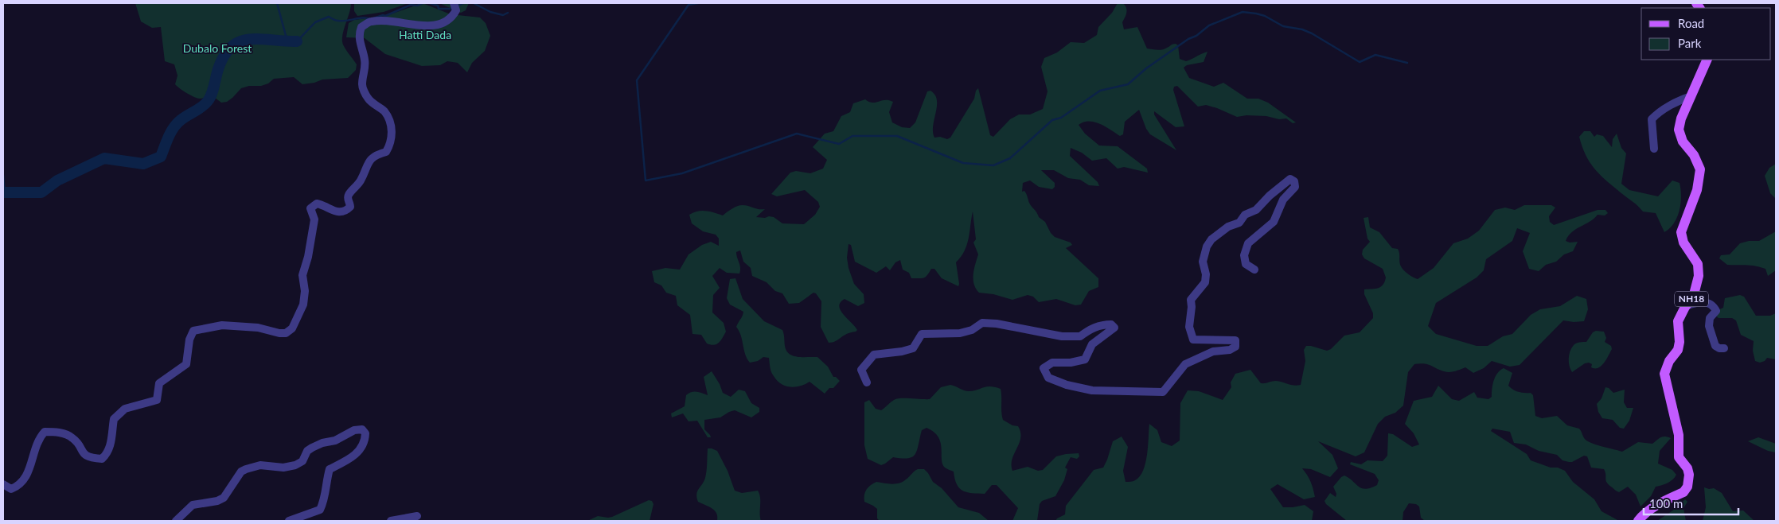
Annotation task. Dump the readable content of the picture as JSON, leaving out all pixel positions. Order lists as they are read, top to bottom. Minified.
{"streets":{"main road":["NH18"]},"parks":["Hatti Dada","Dubalo Forest"],"legend":["Road","Park"],"scale_bar":"100 m"}
